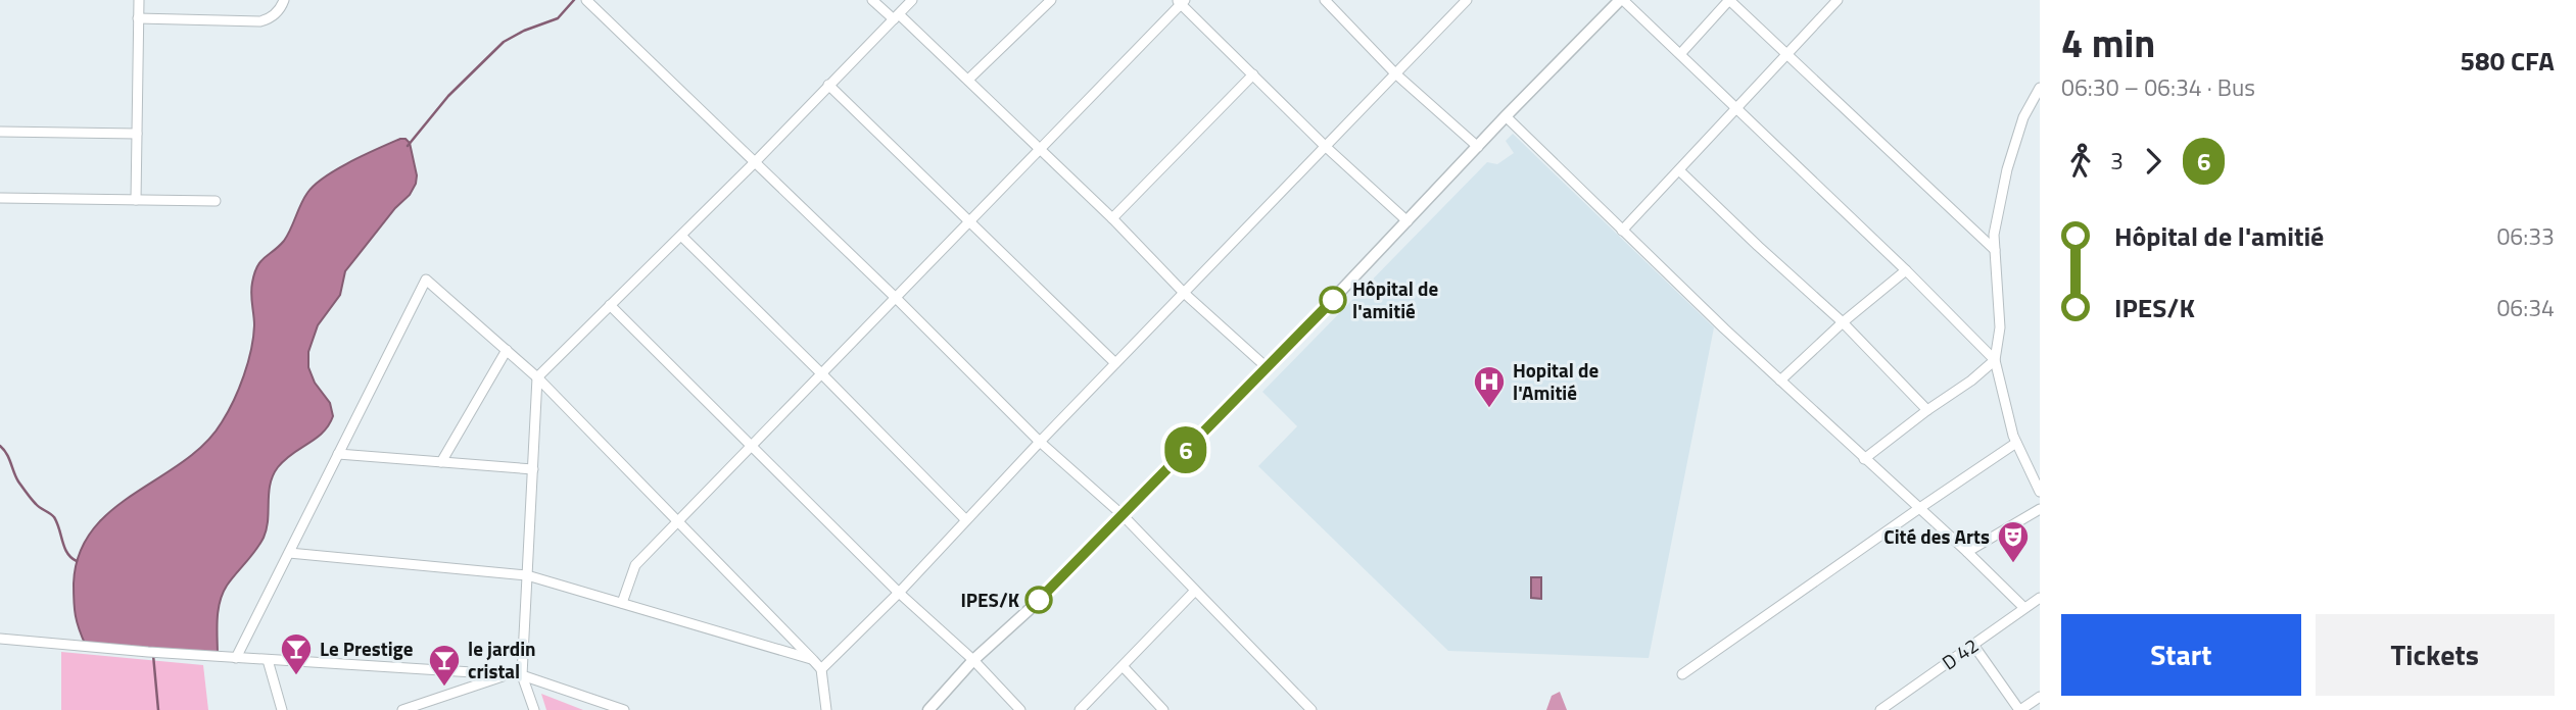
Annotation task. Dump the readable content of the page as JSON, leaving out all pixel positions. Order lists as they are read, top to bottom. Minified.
{"streets":{"street":["D 42"]},"places":{"other":["Hôpital de l'amitié","IPES/K"],"hospital":["Hopital de l'Amitié"],"theatre":["Cité des Arts"],"bar":["Le Prestige","le jardin cristal"]},"lines":["bus line 6"],"page":{"on_map":"6","heading":["4 min","06:30 – 06:34 · Bus","580 CFA"],"legs":["3","6"],"list":[{"name":"Hôpital de l'amitié","value":"06:33"},{"name":"IPES/K","value":"06:34"}],"buttons":["Start","Tickets"]}}
